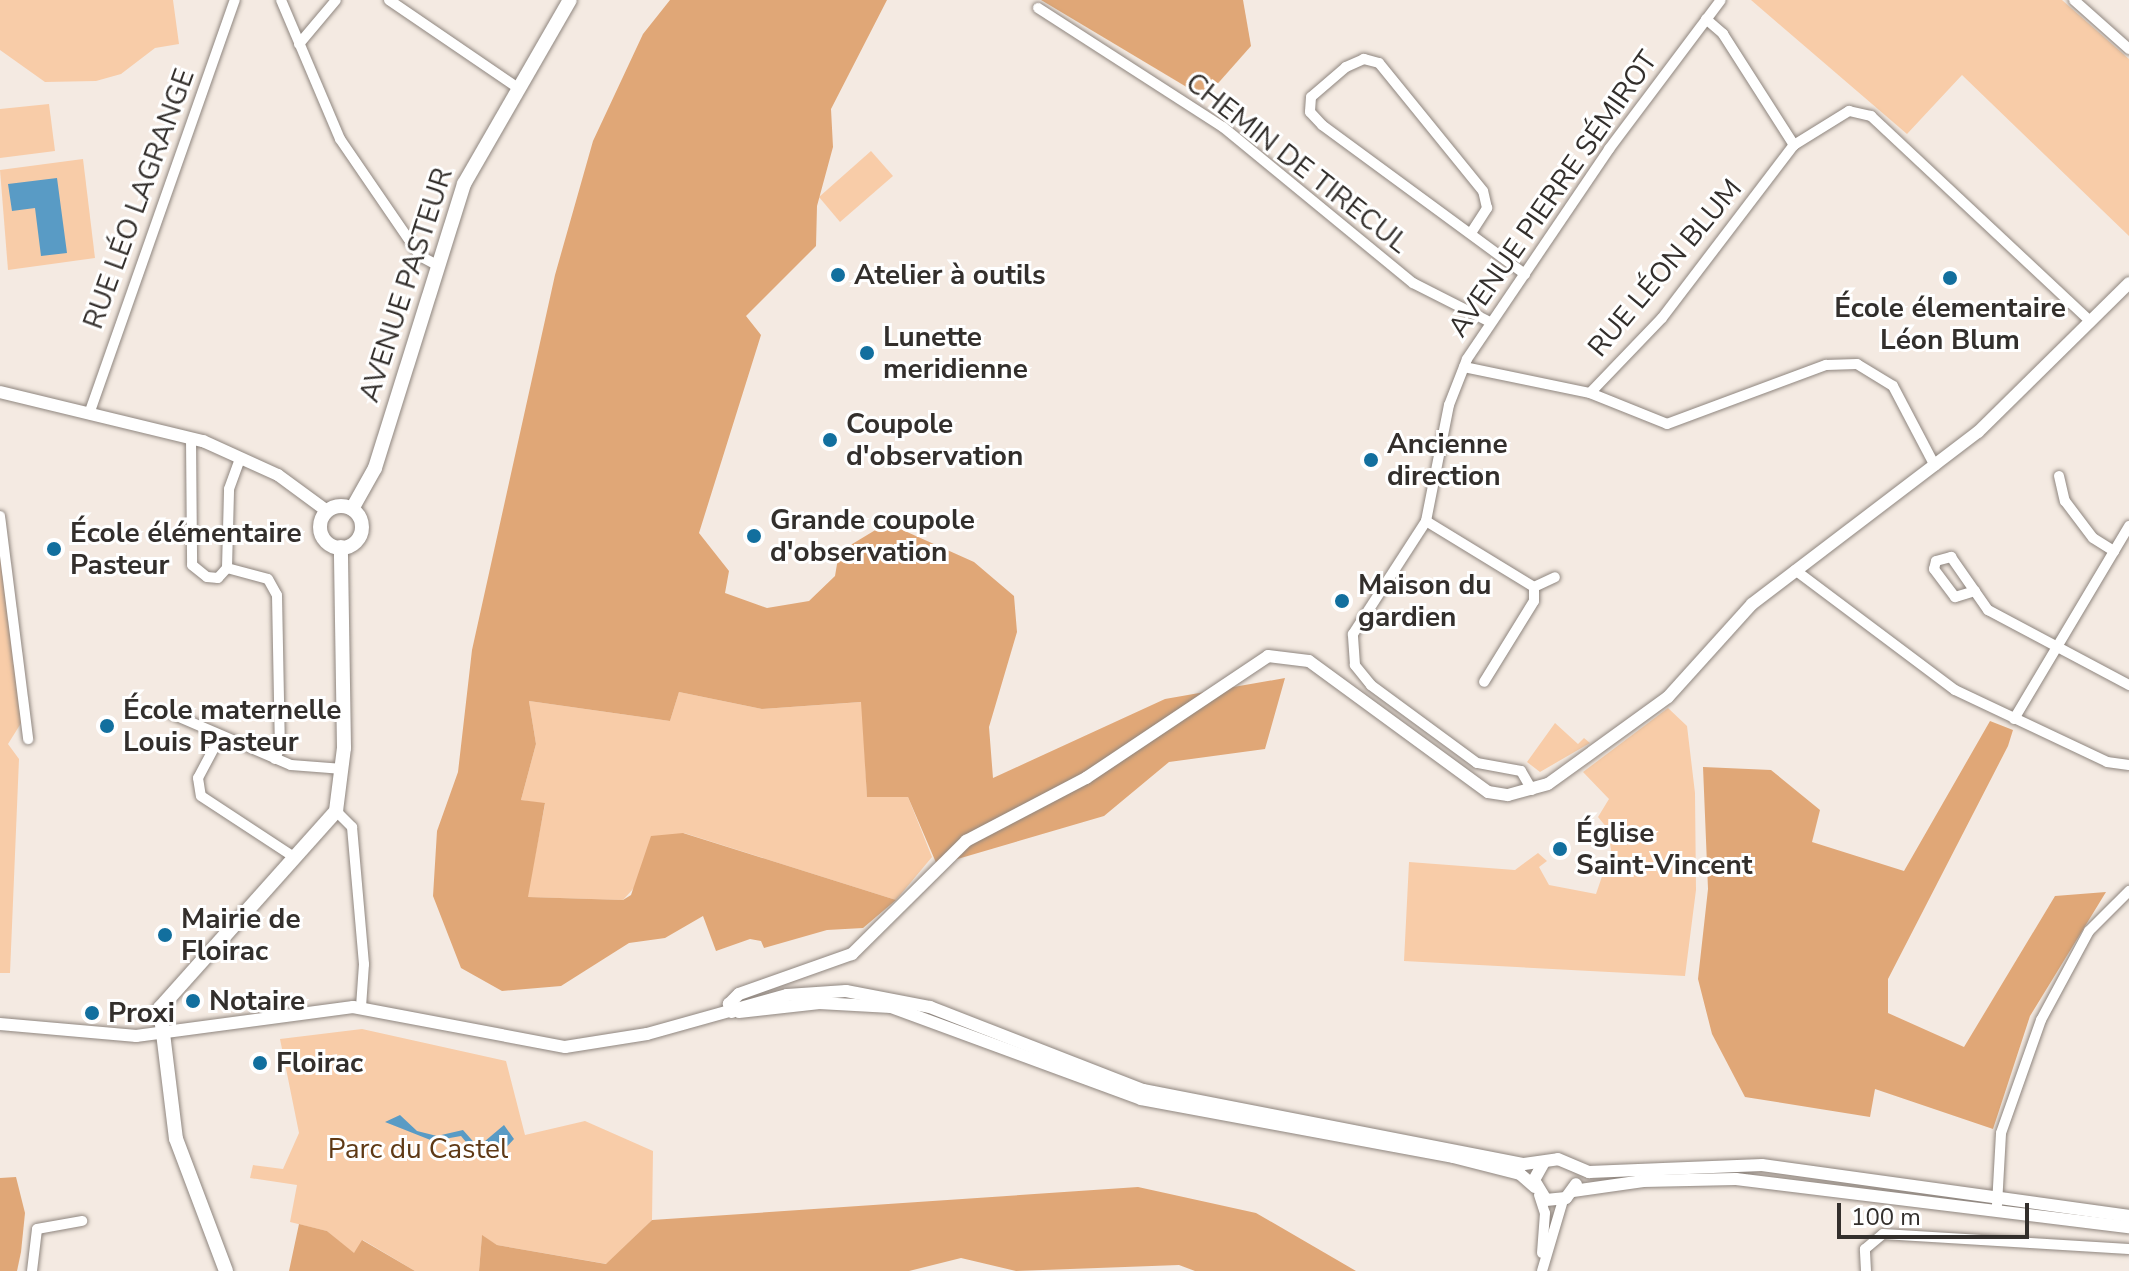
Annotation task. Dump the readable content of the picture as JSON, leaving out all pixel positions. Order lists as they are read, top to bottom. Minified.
{"streets":{"main road":["AVENUE PASTEUR"],"street":["CHEMIN DE TIRECUL","AVENUE PIERRE SÉMIROT","RUE LÉO LAGRANGE","RUE LÉON BLUM"]},"crossings":[["CHEMIN DE TIRECUL","AVENUE PIERRE SÉMIROT"],["AVENUE PIERRE SÉMIROT","RUE LÉON BLUM"]],"parks":["Parc du Castel"],"places":["Atelier à outils","École élementaire Léon Blum","Lunette meridienne","Coupole d'observation","Ancienne direction","Grande coupole d'observation","École élémentaire Pasteur","Maison du gardien","École maternelle Louis Pasteur","Église Saint-Vincent","Mairie de Floirac","Notaire","Proxi","Floirac"],"scale_bar":"100 m"}
